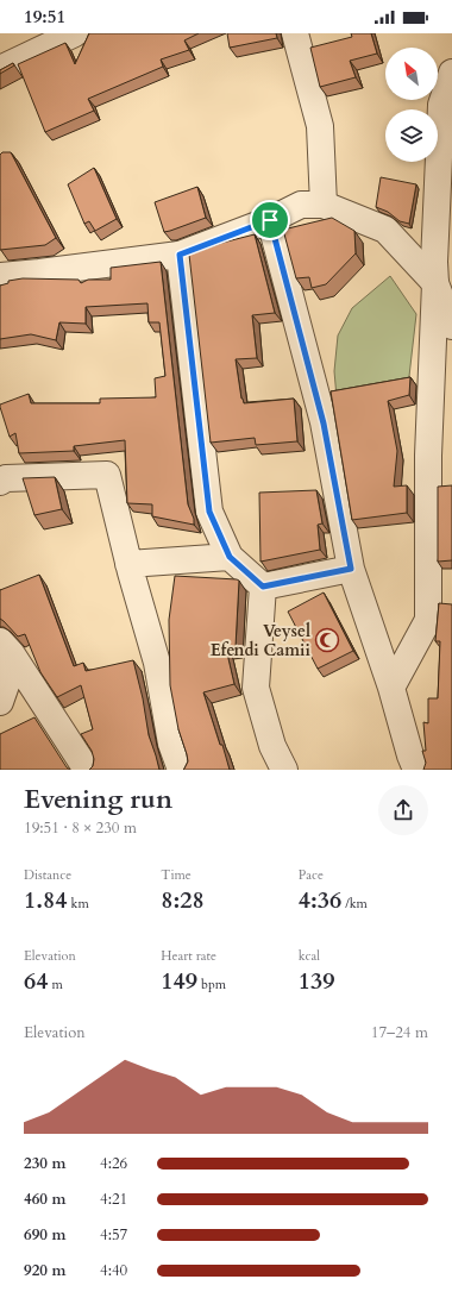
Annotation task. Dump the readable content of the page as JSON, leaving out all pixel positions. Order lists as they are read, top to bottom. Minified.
{"places":{"mosque":["Veysel Efendi Camii"]},"north":"top left","page":{"status":"19:51","heading":["Evening run","19:51 · 8 × 230 m"],"stats":[["Distance","1.84 km"],["Time","8:28"],["Pace","4:36 /km"],["Elevation","64 m"],["Heart rate","149 bpm"],["kcal","139"]],"chart":["Elevation","17–24 m"],"list":[{"name":"230 m","note":"4:26"},{"name":"460 m","note":"4:21"},{"name":"690 m","note":"4:57"},{"name":"920 m","note":"4:40"}]}}
